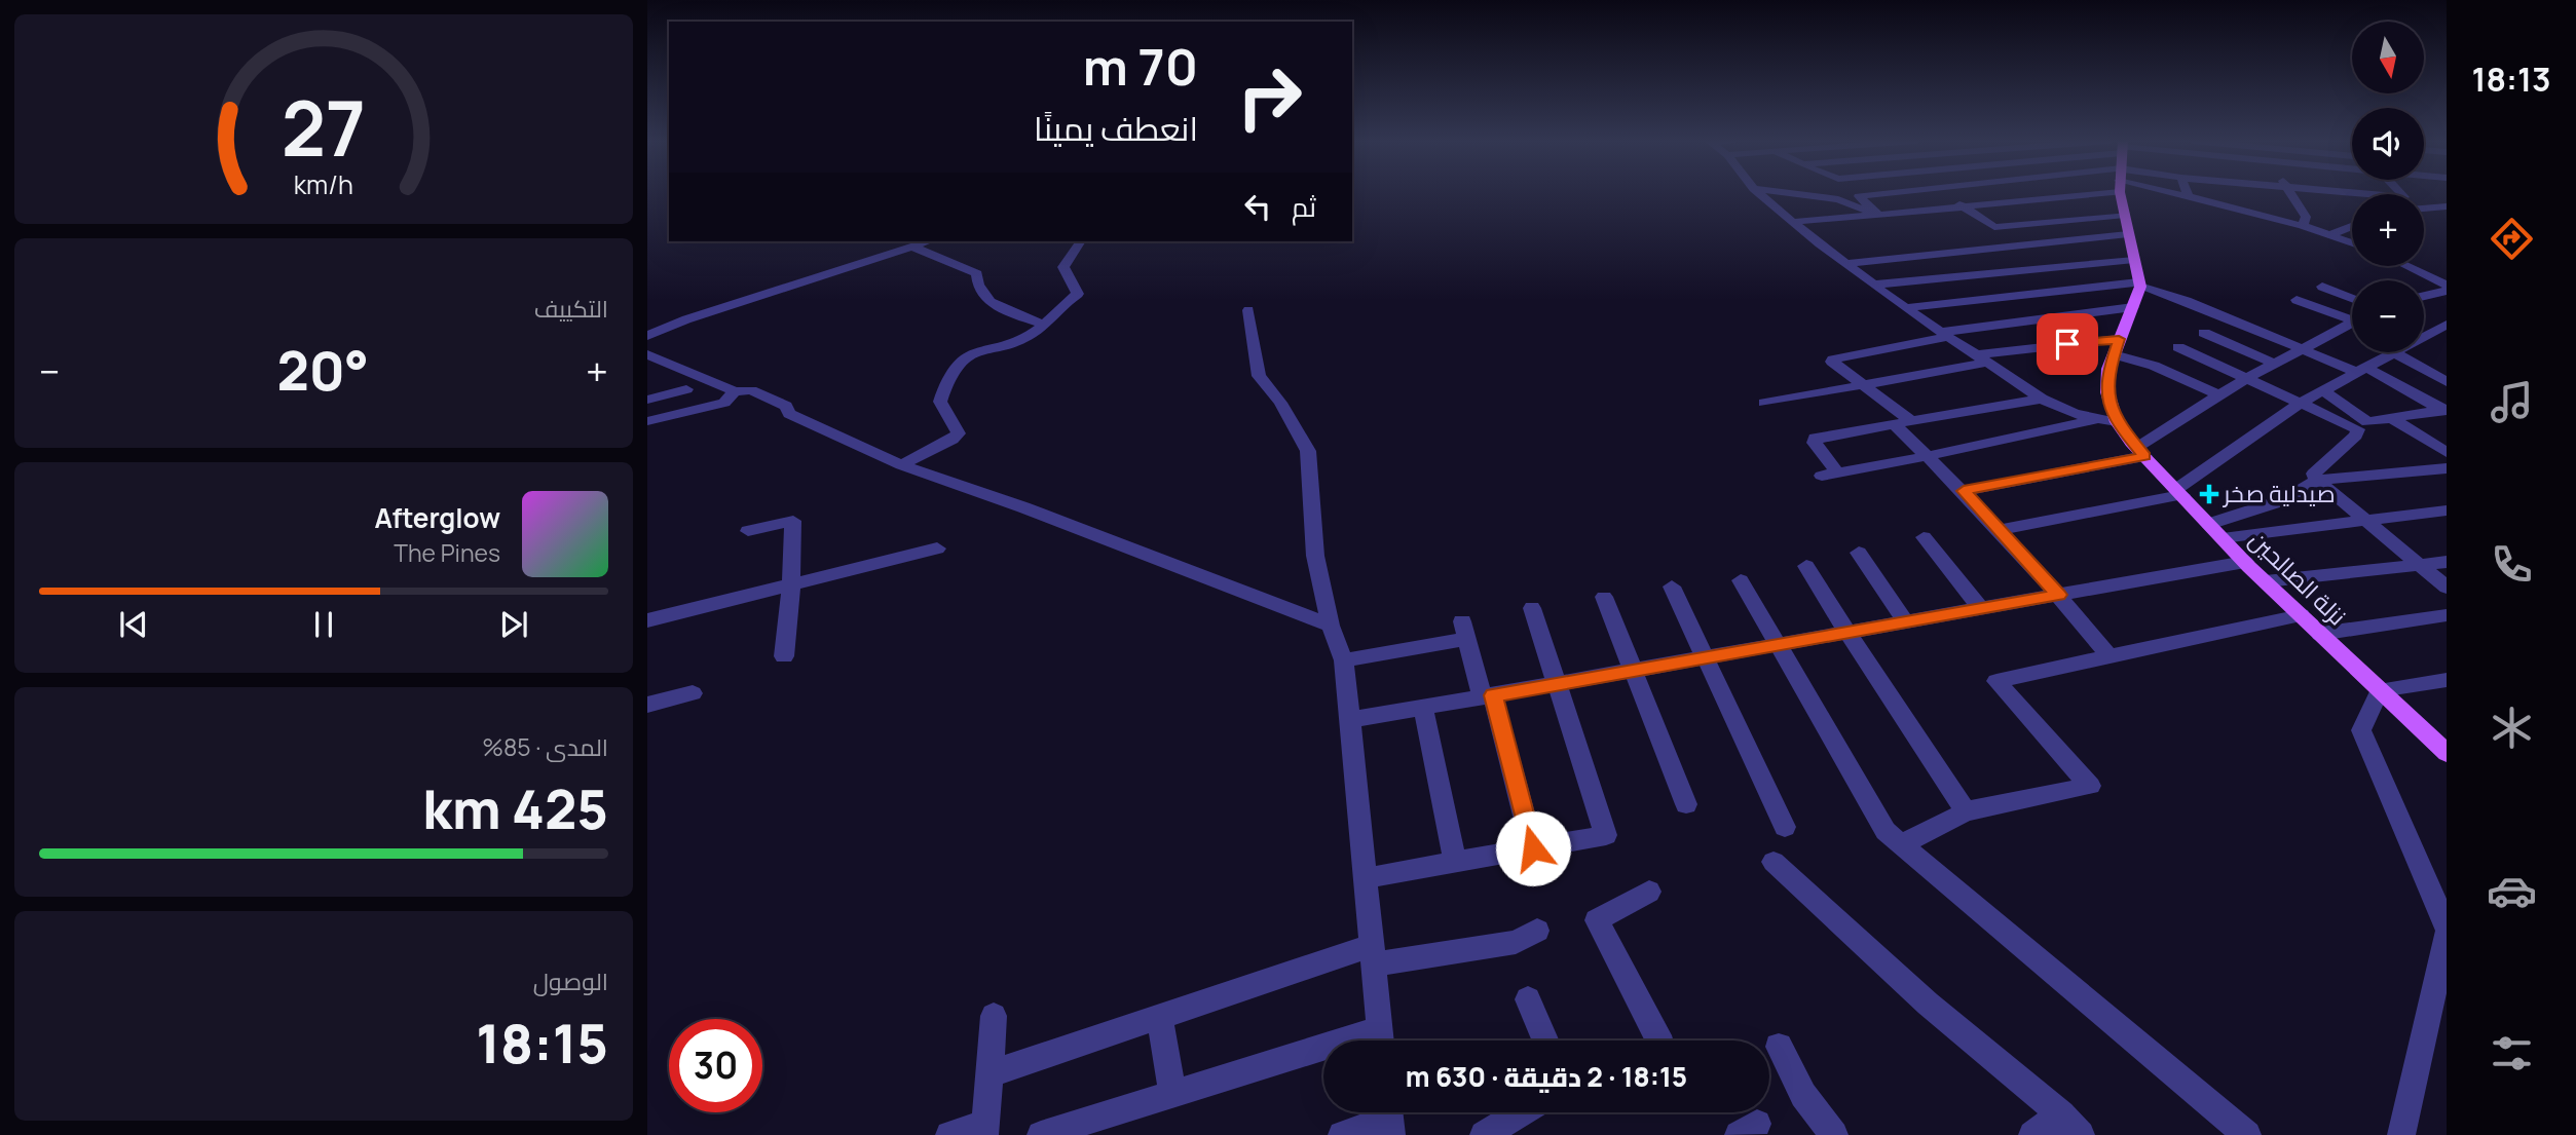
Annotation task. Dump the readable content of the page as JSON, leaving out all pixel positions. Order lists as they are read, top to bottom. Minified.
{"streets":{"main road":["نزلة الصالحين"]},"places":{"health":["صيدلية صخر"]},"north":"bottom","page":{"tabs":"18:13","map_buttons":["+","−"],"turn":["70 m","انعطف يمينًا"],"then":"ثم","tile":["التكييف",["المدى · 85%","425 km"],["الوصول","18:15"]],"heat":["−","20°","+"],"song":["Afterglow","The Pines"],"limit":"30","trip":"18:15 · 2 دقيقة · 630 m","gauge":["27","km/h"]}}
